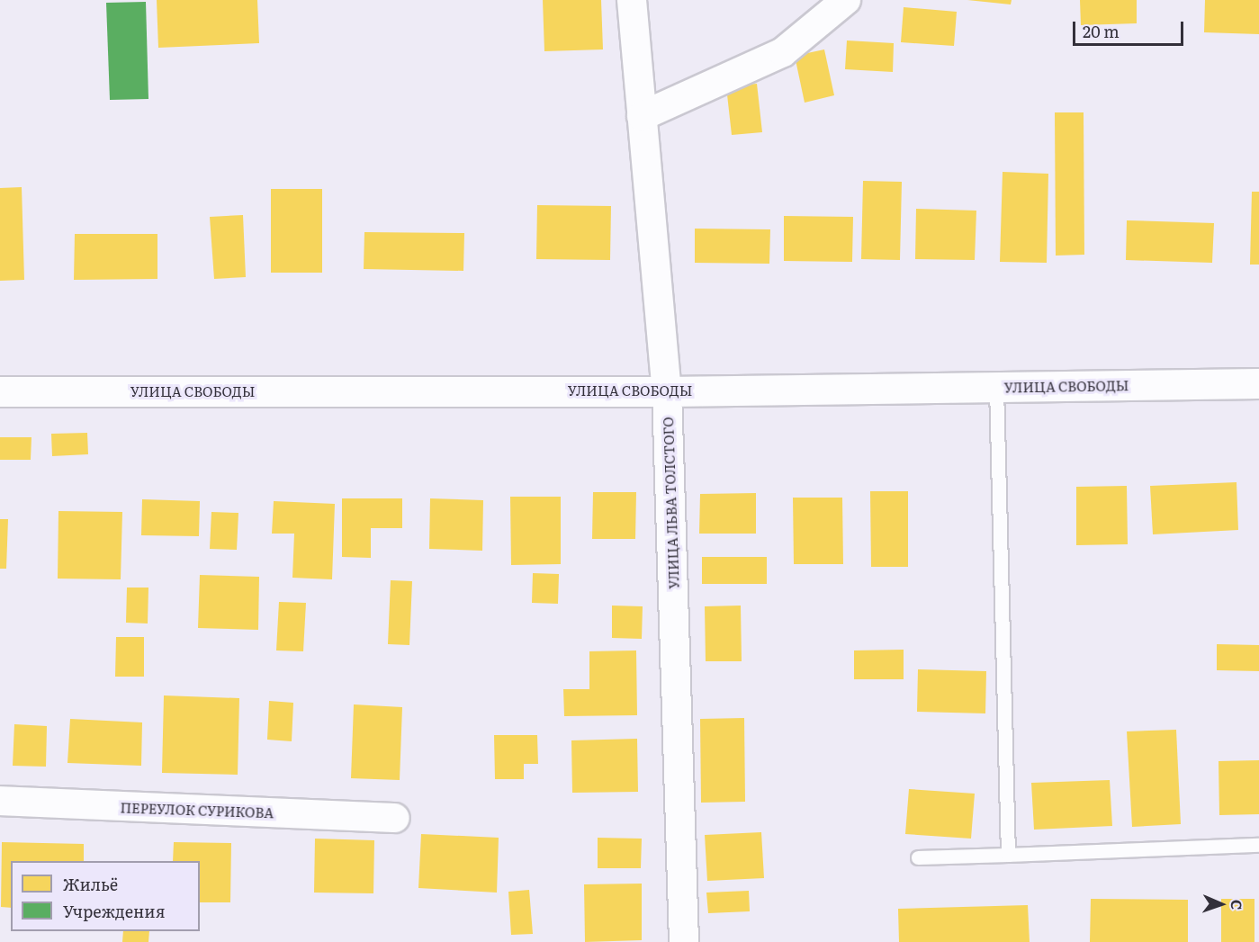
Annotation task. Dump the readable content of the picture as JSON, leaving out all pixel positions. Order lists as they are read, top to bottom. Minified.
{"streets":{"street":["УЛИЦА СВОБОДЫ","УЛИЦА ЛЬВА ТОЛСТОГО","ПЕРЕУЛОК СУРИКОВА"]},"crossings":[["УЛИЦА СВОБОДЫ","УЛИЦА ЛЬВА ТОЛСТОГО"]],"legend":["Жильё","Учреждения"],"scale_bar":"20 m","north":"right"}
